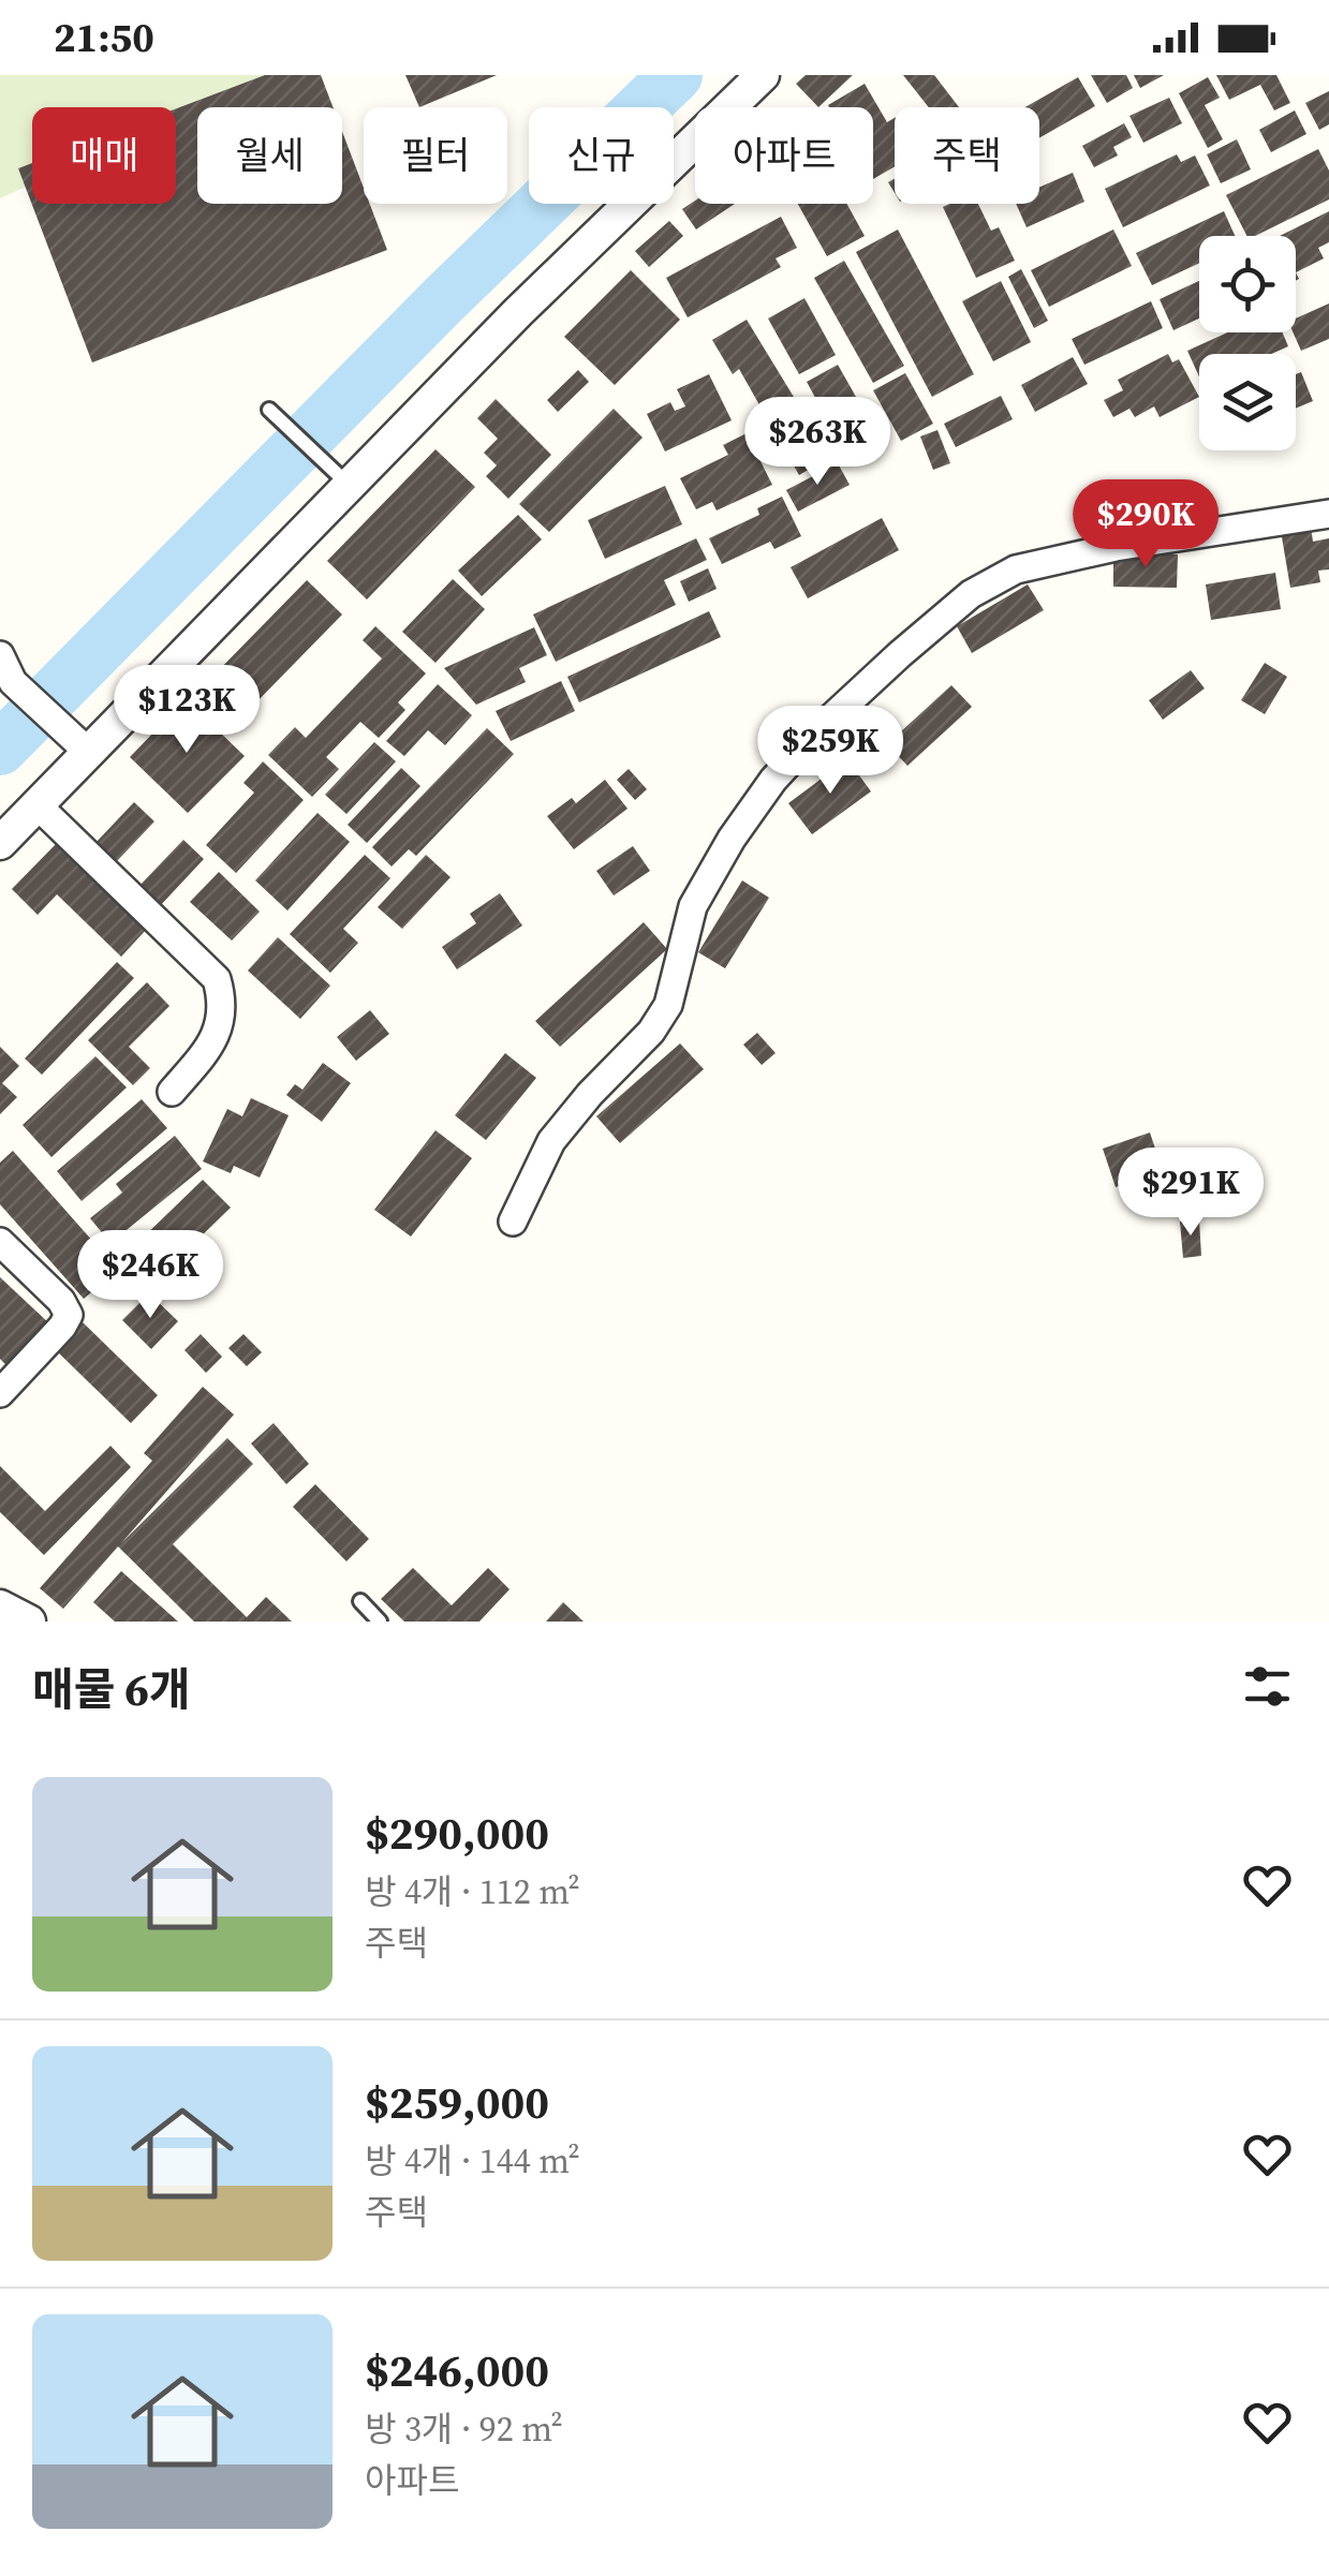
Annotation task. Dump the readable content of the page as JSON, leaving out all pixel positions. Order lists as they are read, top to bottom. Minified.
{"page":{"status":"21:50","chip":["매매","월세","필터","신규","아파트","주택"],"price":["$263K","$290K","$123K","$259K","$291K","$246K"],"heading":"매물 6개","list":[{"name":"$290,000","note":"방 4개 · 112 m² · 주택"},{"name":"$259,000","note":"방 4개 · 144 m² · 주택"},{"name":"$246,000","note":"방 3개 · 92 m² · 아파트"}]}}
